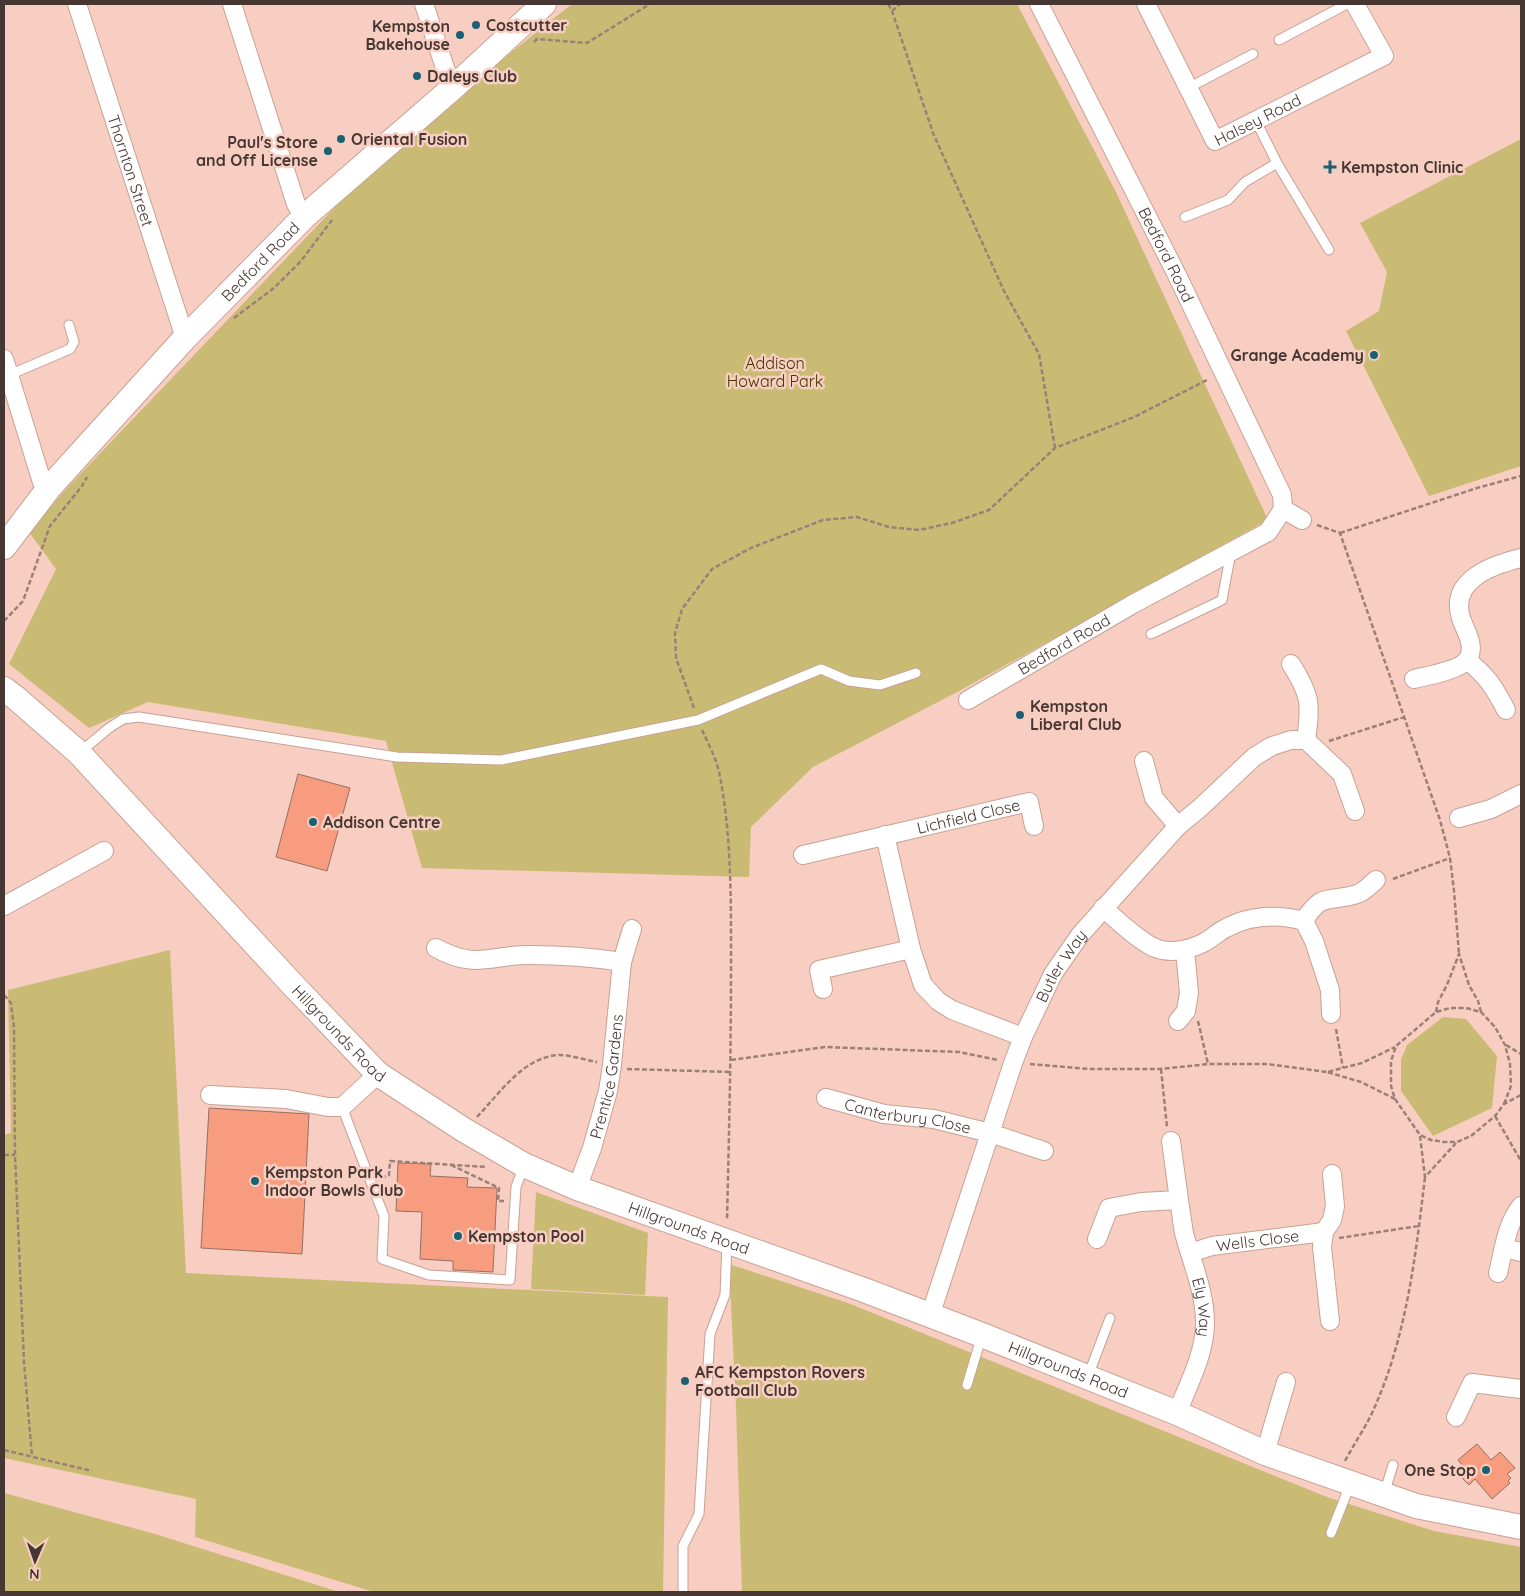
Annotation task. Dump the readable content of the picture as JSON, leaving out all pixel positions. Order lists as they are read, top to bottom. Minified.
{"streets":{"street":["Halsey Road","Thornton Street","Bedford Road","Lichfield Close","Butler Way","Hillgrounds Road","Prentice Gardens","Canterbury Close","Wells Close","Ely Way"]},"crossings":[["Thornton Street","Bedford Road"],["Butler Way","Hillgrounds Road"],["Butler Way","Canterbury Close"],["Hillgrounds Road","Prentice Gardens"],["Hillgrounds Road","Ely Way"],["Wells Close","Ely Way"]],"parks":["Addison Howard Park"],"places":{"other":["Costcutter","Kempston Bakehouse","Daleys Club","Oriental Fusion","Paul's Store and Off License","Grange Academy","Kempston Liberal Club","Addison Centre","Kempston Park Indoor Bowls Club","Kempston Pool","AFC Kempston Rovers Football Club","One Stop"],"health":["Kempston Clinic"]},"north":"bottom"}
